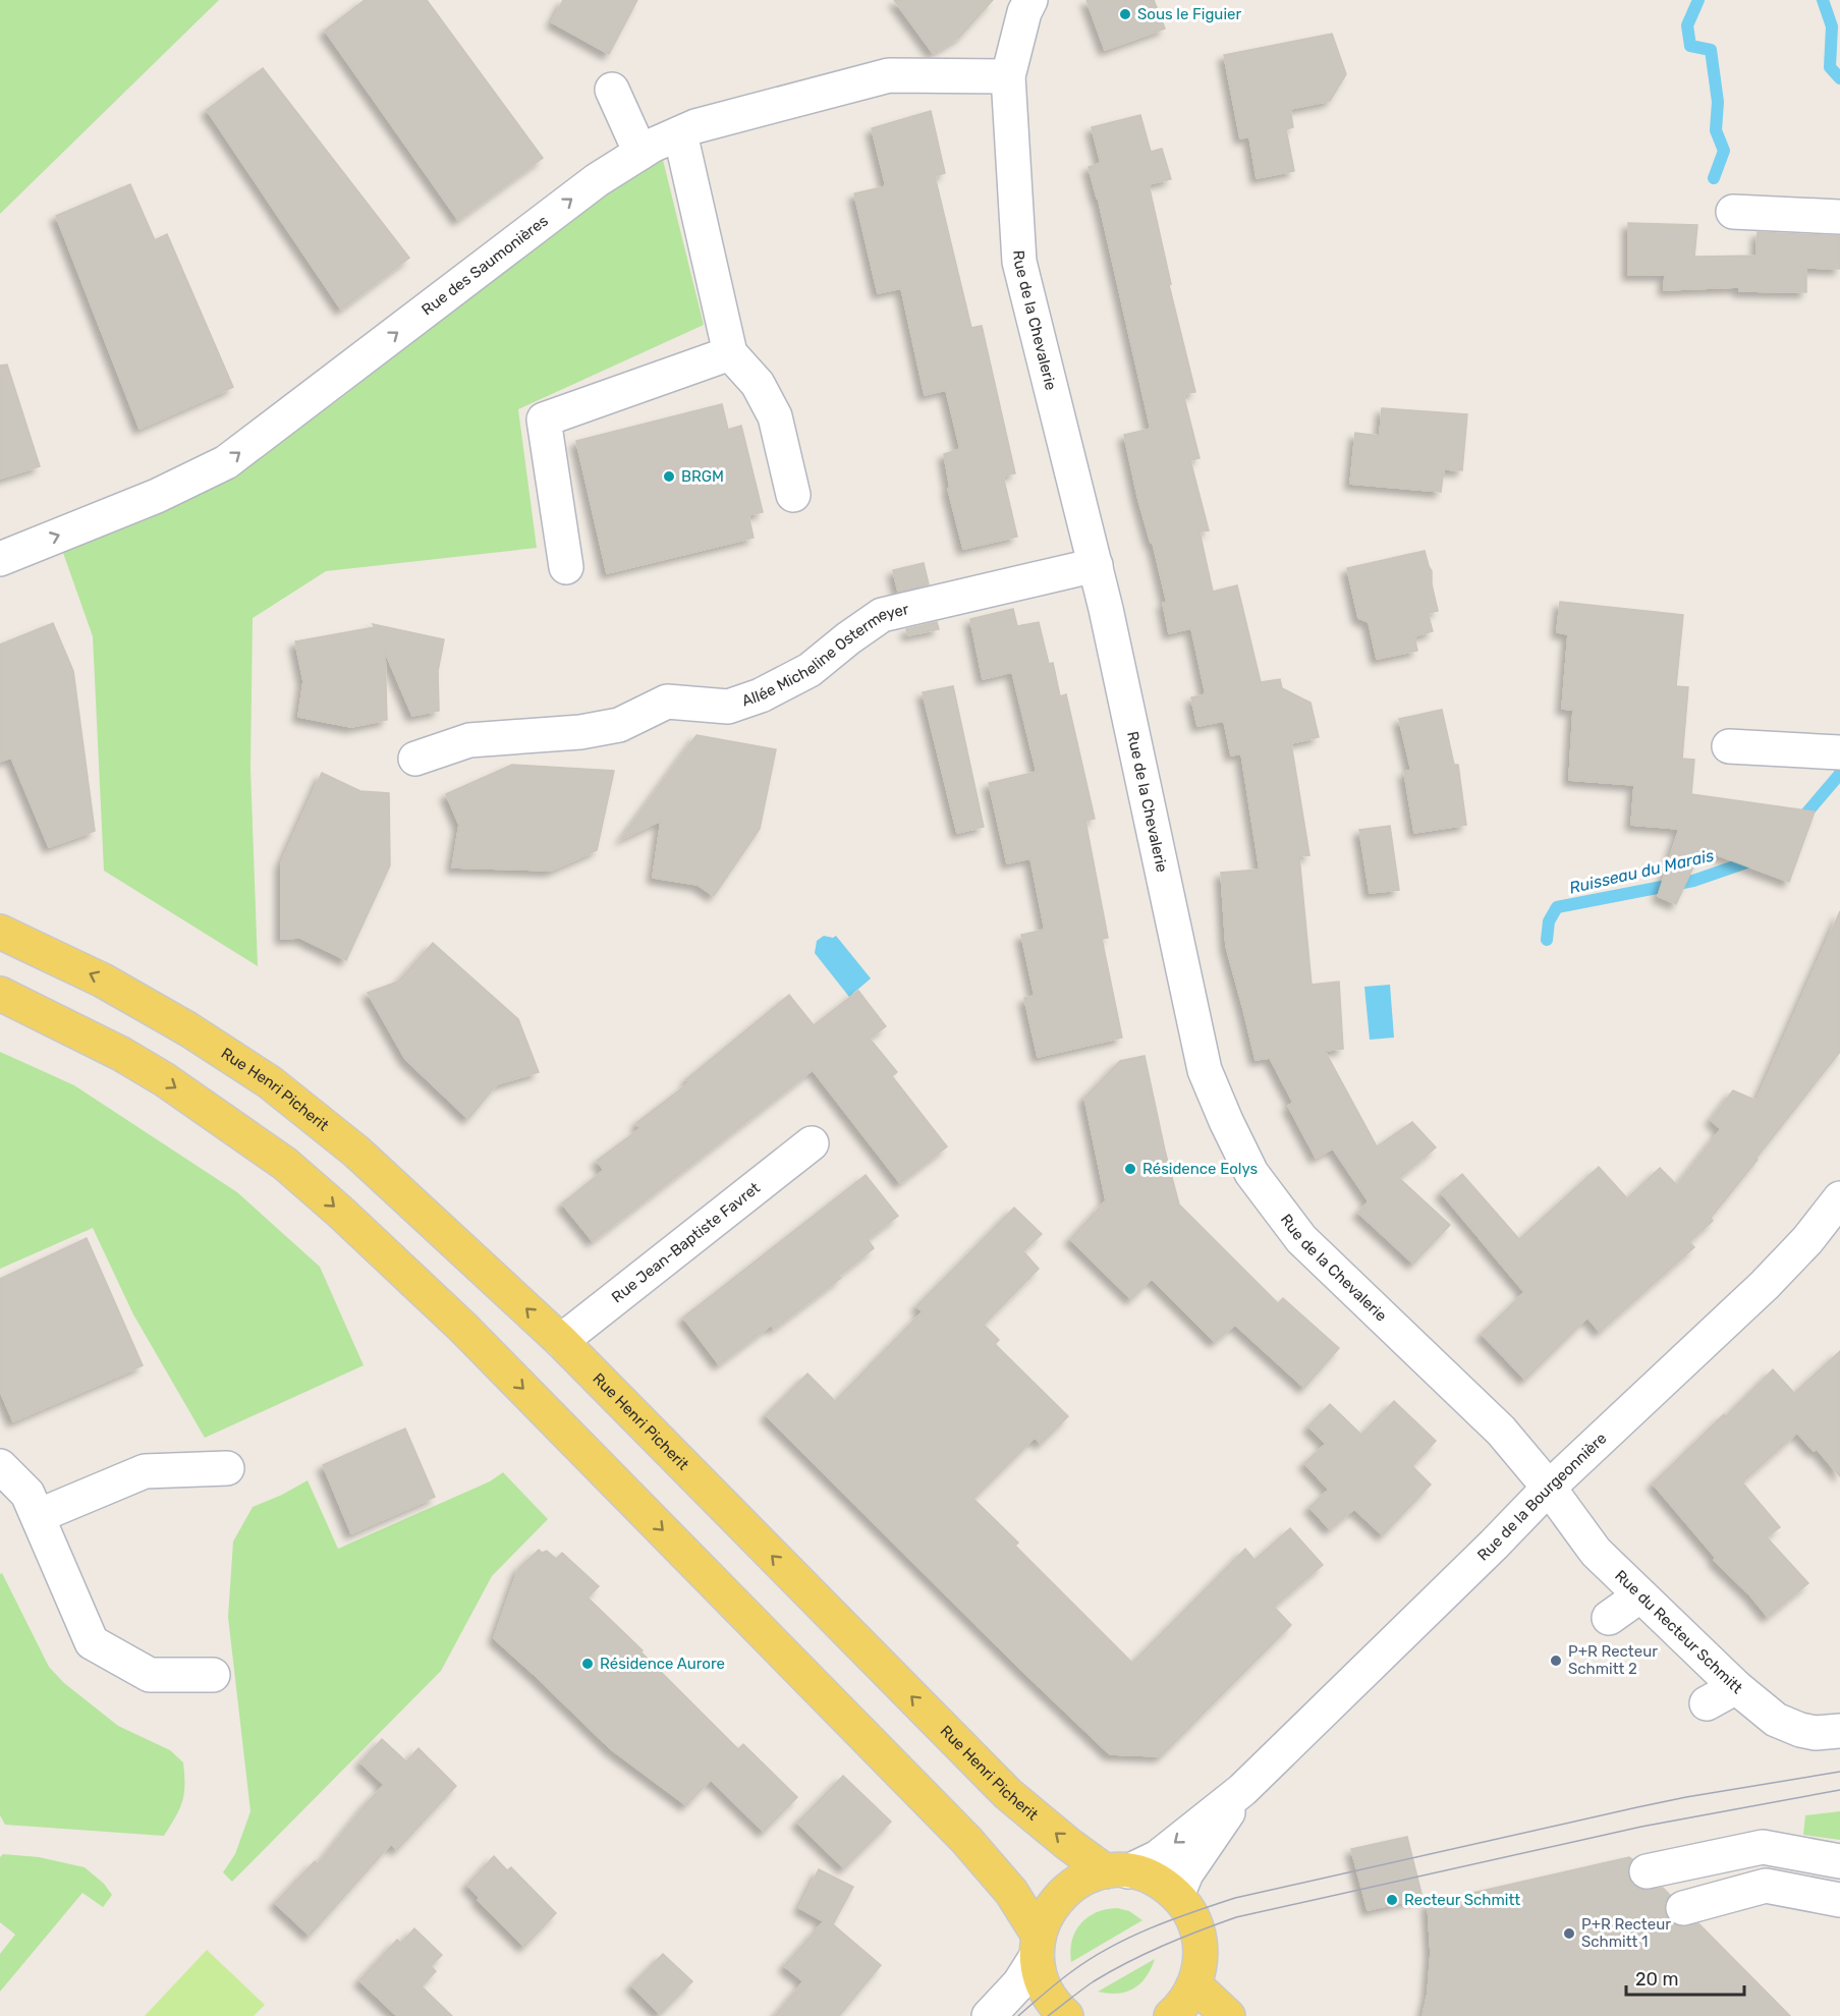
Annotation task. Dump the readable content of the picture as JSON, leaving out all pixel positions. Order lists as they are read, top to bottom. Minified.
{"streets":{"main road":["Rue Henri Picherit"],"street":["Rue des Saumonières","Rue de la Chevalerie","Allée Micheline Ostermeyer","Rue Jean-Baptiste Favret","Rue de la Bourgeonnière","Rue du Recteur Schmitt"]},"crossings":[["Rue des Saumonières","Rue de la Chevalerie"],["Rue de la Chevalerie","Allée Micheline Ostermeyer"],["Rue de la Chevalerie","Rue de la Bourgeonnière"],["Rue de la Chevalerie","Rue du Recteur Schmitt"],["Rue Henri Picherit","Rue Jean-Baptiste Favret"],["Rue Henri Picherit","Rue de la Bourgeonnière"],["Rue de la Bourgeonnière","Rue du Recteur Schmitt"]],"one_way":["Rue des Saumonières"],"water":["Ruisseau du Marais"],"places":["Sous le Figuier","BRGM","Résidence Eolys","P+R Recteur Schmitt 2","Résidence Aurore","Recteur Schmitt","P+R Recteur Schmitt 1"],"scale_bar":"20 m"}
